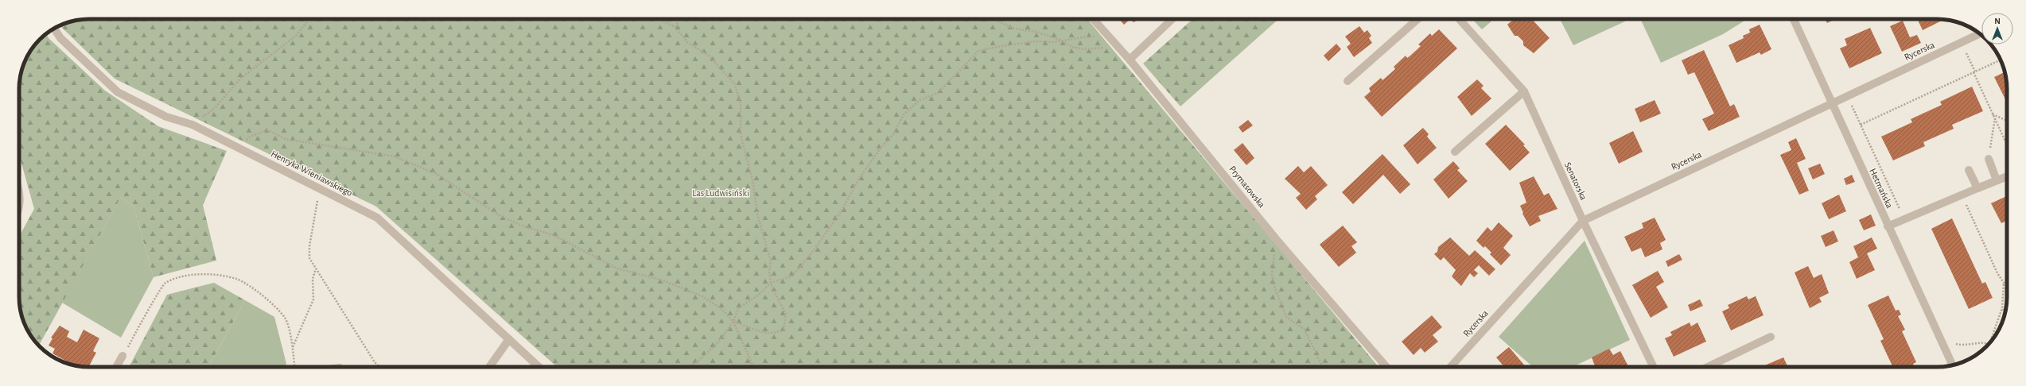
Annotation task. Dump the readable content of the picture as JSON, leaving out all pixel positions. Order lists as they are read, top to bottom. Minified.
{"streets":{"street":["Rycerska","Henryka Wieniawskiego","Senatorska","Prymasowska","Hetmańska"]},"crossings":[["Rycerska","Senatorska"],["Rycerska","Hetmańska"]],"parks":["Las Ludwisiński"],"north":"top"}
